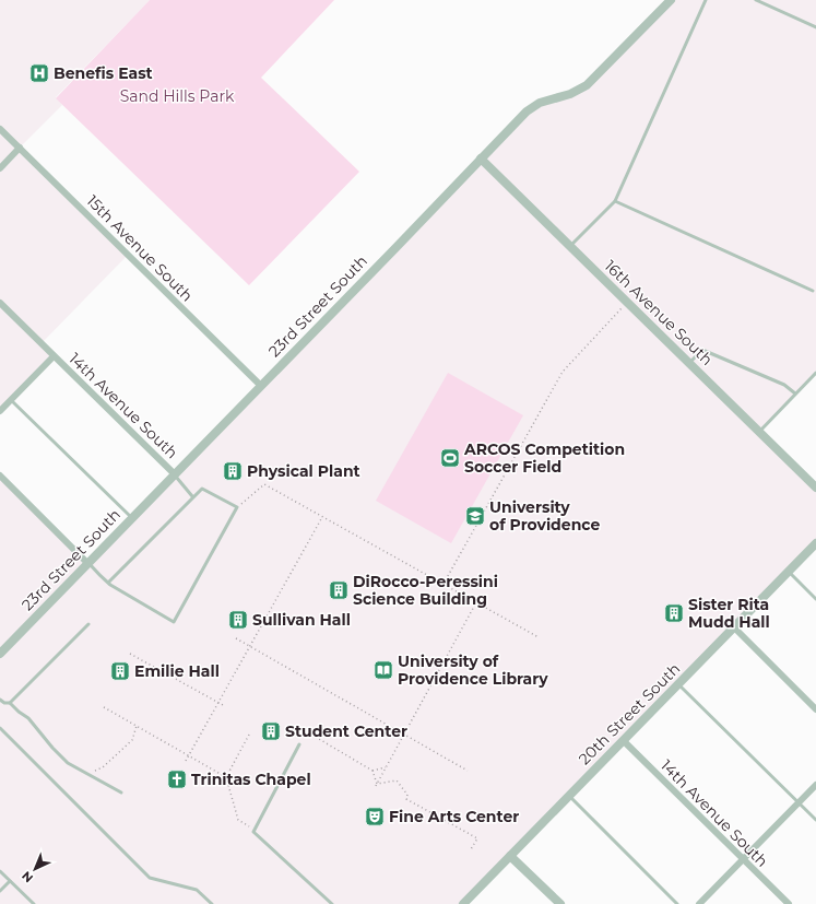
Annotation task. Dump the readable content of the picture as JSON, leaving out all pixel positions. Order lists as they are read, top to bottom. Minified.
{"streets":{"street":["15th Avenue South","23rd Street South","16th Avenue South","14th Avenue South","20th Street South"]},"crossings":[["15th Avenue South","23rd Street South"],["23rd Street South","16th Avenue South"],["23rd Street South","14th Avenue South"],["14th Avenue South","20th Street South"]],"parks":["Sand Hills Park"],"places":{"hospital":["Benefis East"],"sports":["ARCOS Competition Soccer Field"],"building":["Physical Plant","DiRocco-Peressini Science Building","Sister Rita Mudd Hall","Sullivan Hall","Emilie Hall","Student Center"],"school or university":["University of Providence"],"library":["University of Providence Library"],"church":["Trinitas Chapel"],"theatre":["Fine Arts Center"]},"north":"bottom left"}
